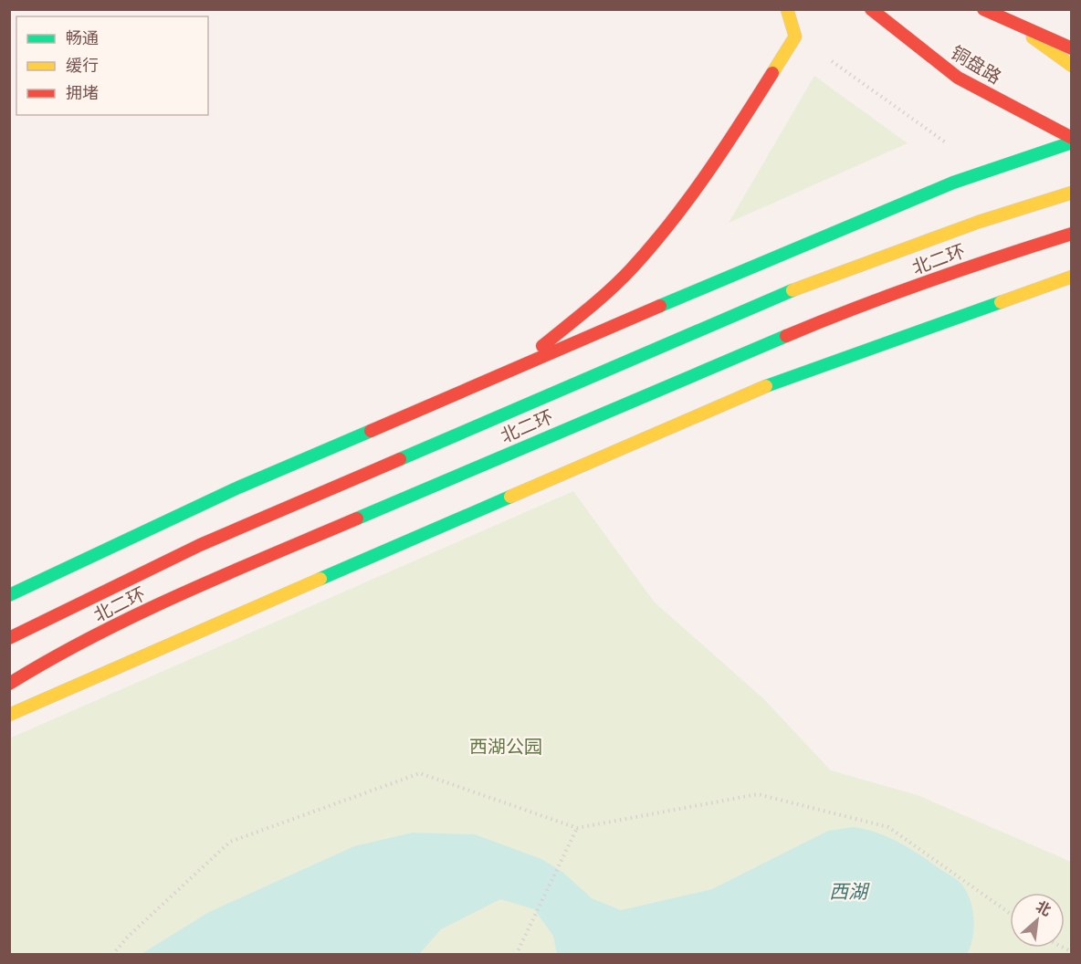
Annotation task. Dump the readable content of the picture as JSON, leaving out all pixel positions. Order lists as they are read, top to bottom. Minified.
{"streets":{"main road":["铜盘路","北二环"]},"water":["西湖"],"parks":["西湖公园"],"legend":["畅通","缓行","拥堵"],"north":"top right"}
